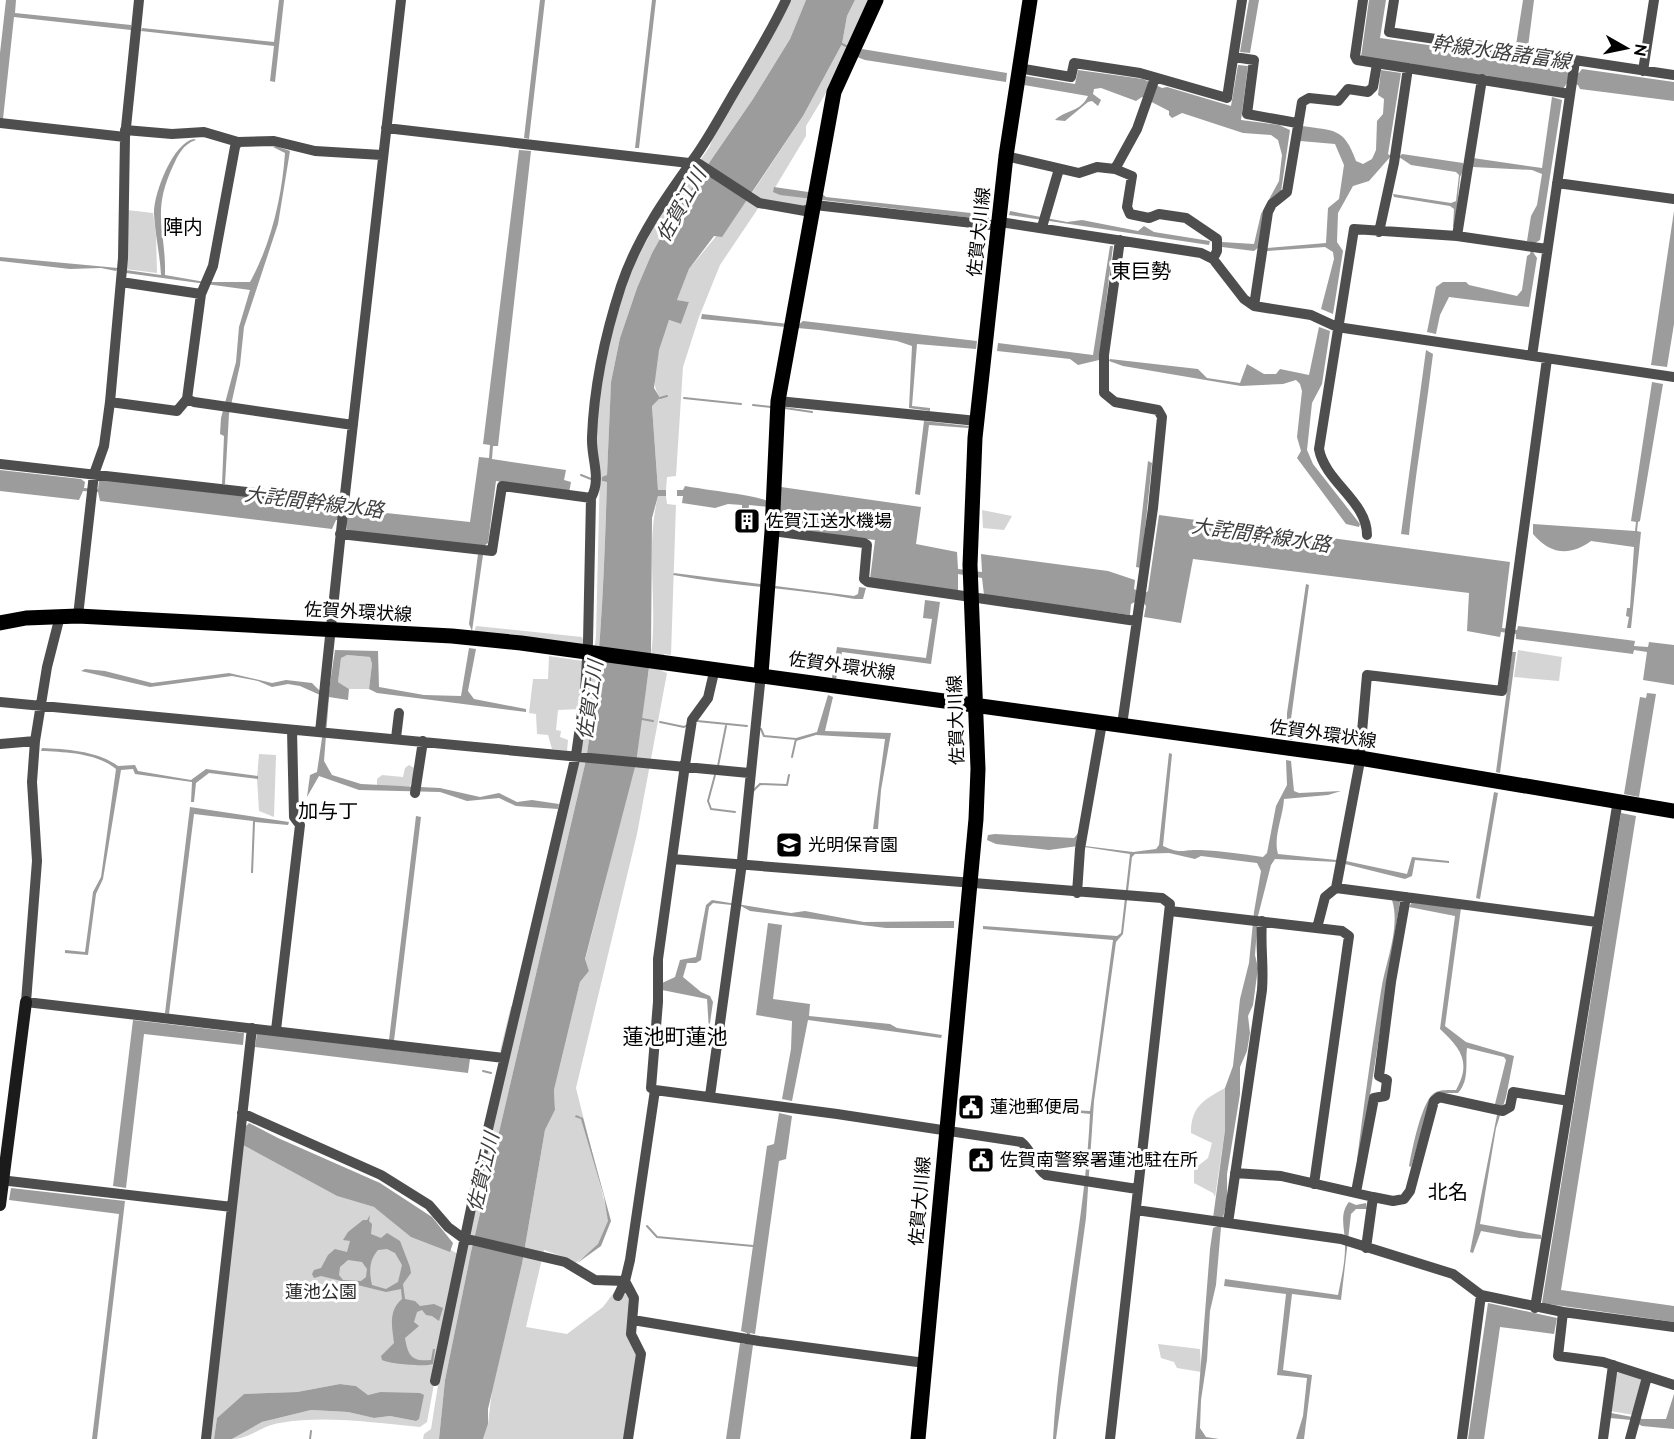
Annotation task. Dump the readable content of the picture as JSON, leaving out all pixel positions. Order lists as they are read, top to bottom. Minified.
{"streets":{"main road":["佐賀大川線","佐賀外環状線"]},"crossings":[["佐賀大川線","佐賀外環状線"]],"districts":["陣内","東巨勢","加与丁","蓮池町蓮池","北名"],"water":["幹線水路諸富線","佐賀江川","大詫間幹線水路"],"parks":["蓮池公園"],"places":{"building":["佐賀江送水機場"],"school or university":["光明保育園"],"public building":["蓮池郵便局","佐賀南警察署蓮池駐在所"]},"north":"right"}
